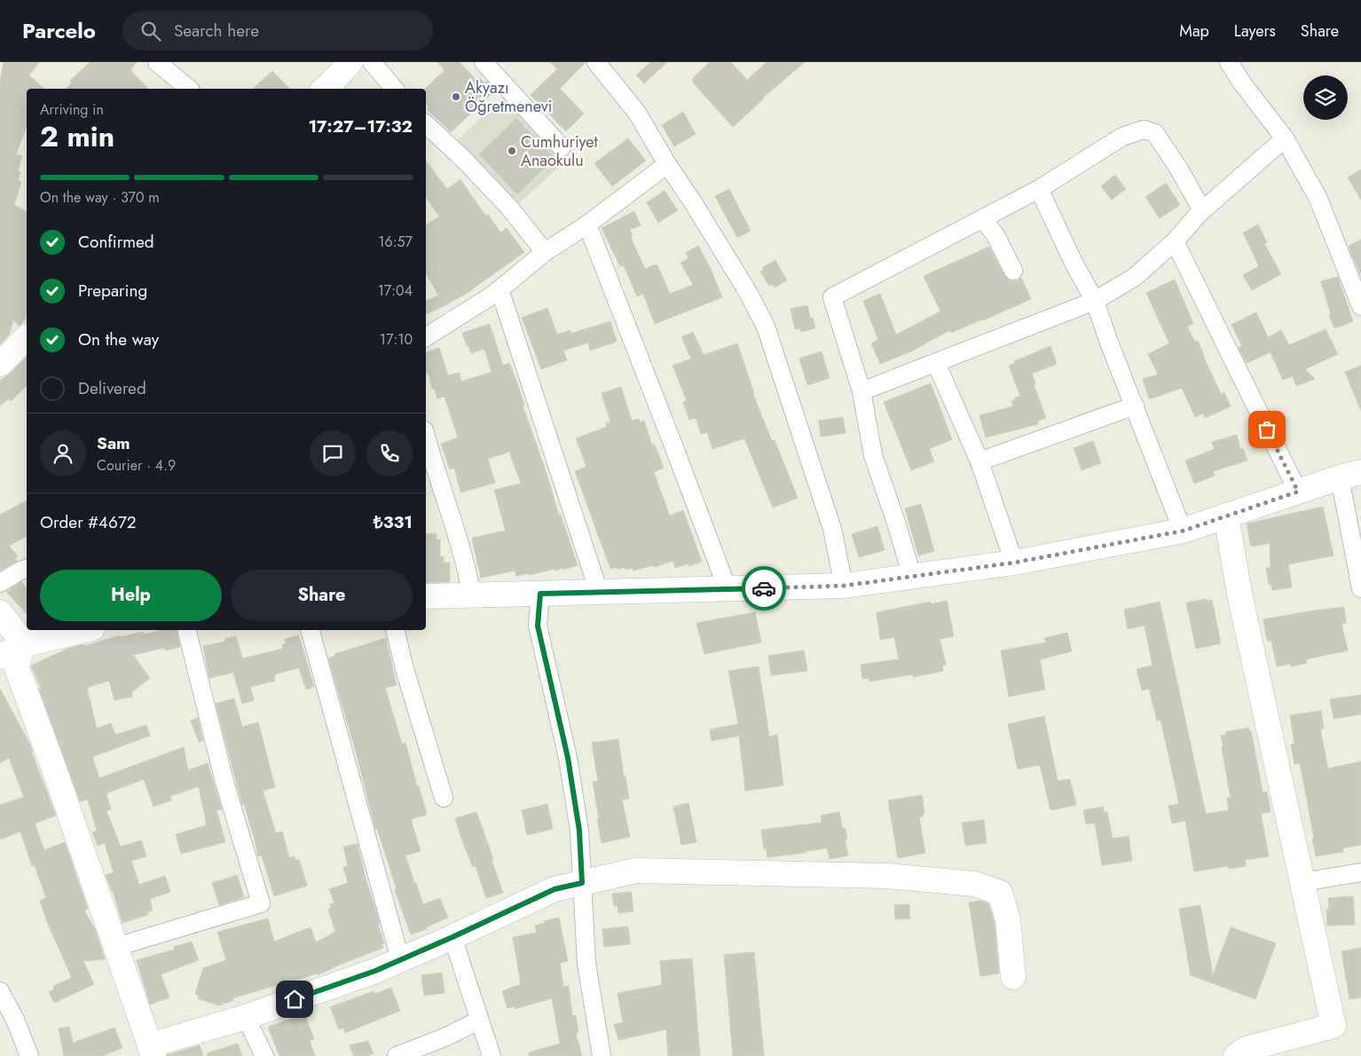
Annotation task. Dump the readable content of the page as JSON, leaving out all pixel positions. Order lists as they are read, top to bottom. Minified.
{"places":["Akyazı Öğretmenevi","Cumhuriyet Anaokulu"],"page":{"header":"Parcelo","search":"Search here","nav":["Map","Layers","Share"],"heading":["2 min","Arriving in","17:27–17:32"],"panel":["Sam","Courier · 4.9","Order #4672","₺331"],"bar":"On the way · 370 m","list":[["Confirmed","16:57"],["Preparing","17:04"],["On the way","17:10"],"Delivered"],"buttons":["Help","Share"]}}
